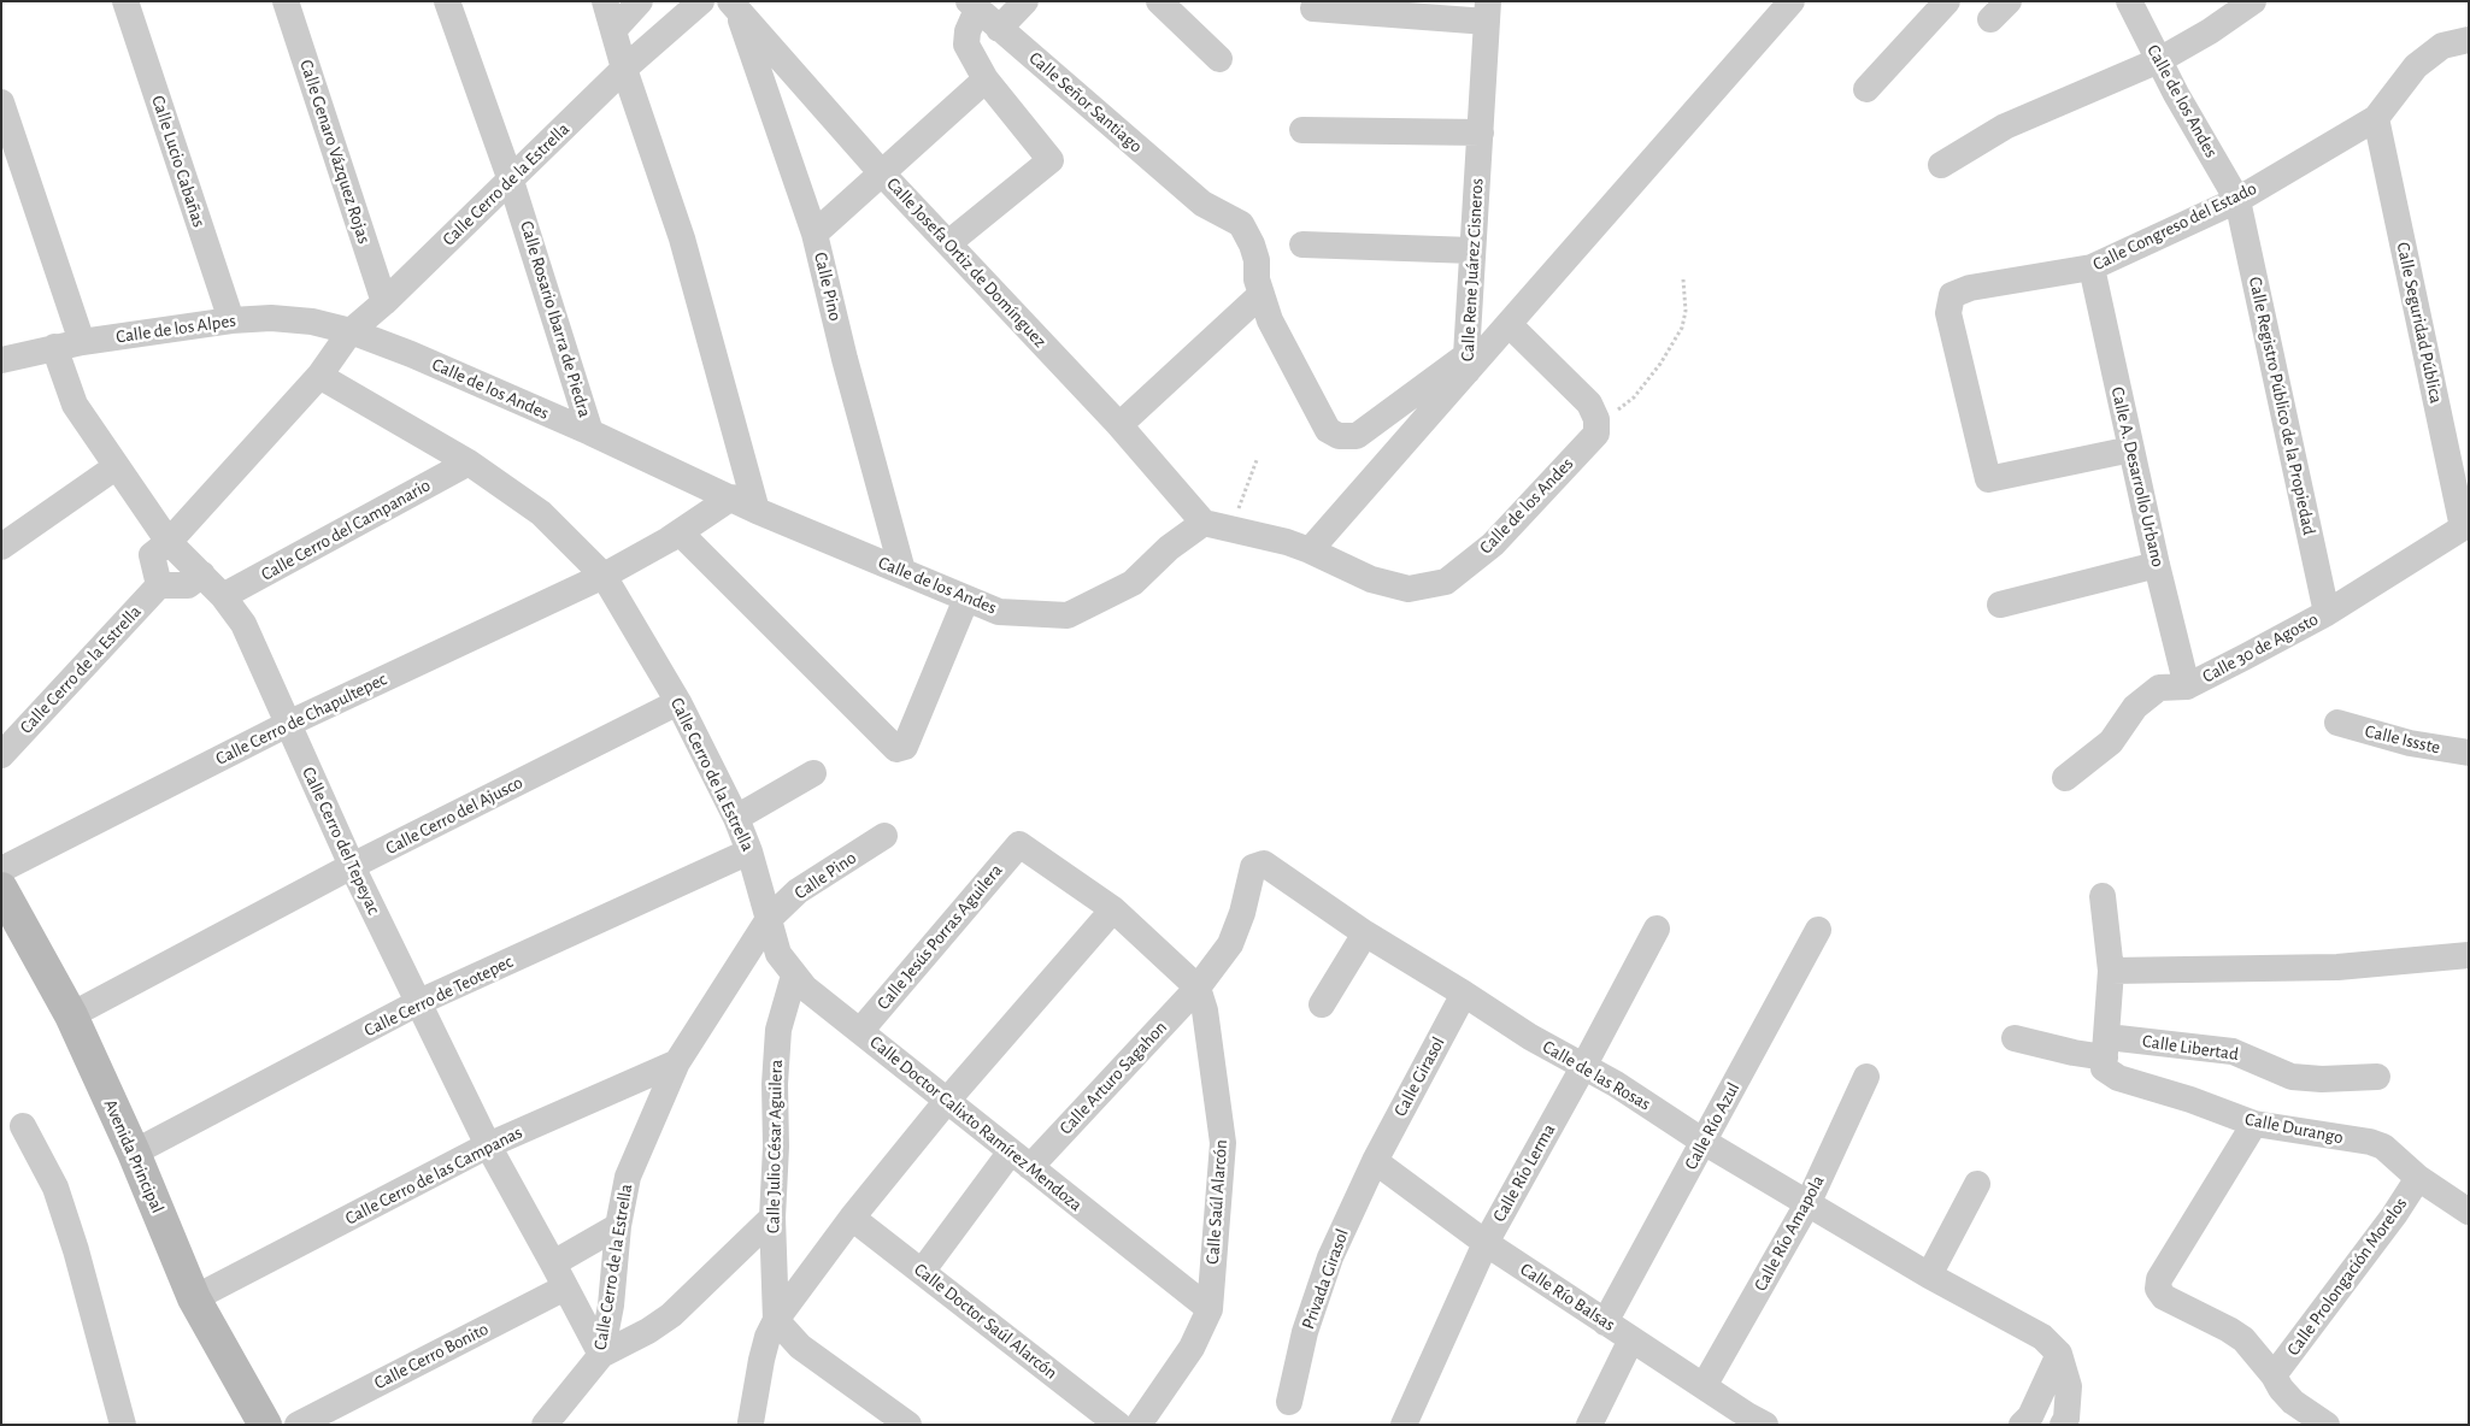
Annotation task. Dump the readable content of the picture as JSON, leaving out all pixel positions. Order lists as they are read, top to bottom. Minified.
{"streets":{"street":["Calle de los Andes","Calle Señor Santiago","Calle Genaro Vázquez Rojas","Calle Lucio Cabañas","Calle Cerro de la Estrella","Calle Congreso del Estado","Calle Josefa Ortiz de Domínguez","Calle Rene Juárez Cisneros","Calle Pino","Calle Rosario Ibarra de Piedra","Calle Seguridad Pública","Calle de los Alpes","Calle Registro Público de la Propiedad","Calle A. Desarrollo Urbano","Calle Cerro del Campanario","Calle 30 de Agosto","Calle Cerro de Chapultepec","Calle Issste","Calle Cerro del Ajusco","Calle Cerro del Tepeyac","Calle Jesús Porras Aguilera","Calle Cerro de Teotepec","Calle Libertad","Calle de las Rosas","Calle Girasol","Calle Arturo Sagahon","Calle Doctor Calixto Ramírez Mendoza","Calle Río Azul","Calle Durango","Calle Julio César Aguilera","Avenida Principal","Calle Río Lerma","Calle Cerro de las Campanas","Calle Saúl Alarcón","Calle Río Amapola","Calle Prolongación Morelos","Privada Girasol","Calle Río Balsas","Calle Doctor Saúl Alarcón","Calle Cerro Bonito"]},"crossings":[["Calle de los Andes","Calle Cerro de la Estrella"],["Calle de los Andes","Calle Congreso del Estado"],["Calle de los Andes","Calle Josefa Ortiz de Domínguez"],["Calle de los Andes","Calle Rene Juárez Cisneros"],["Calle de los Andes","Calle Pino"],["Calle de los Andes","Calle Rosario Ibarra de Piedra"],["Calle de los Andes","Calle de los Alpes"],["Calle de los Andes","Calle Registro Público de la Propiedad"],["Calle de los Andes","Calle Cerro de Chapultepec"],["Calle Señor Santiago","Calle Rene Juárez Cisneros"],["Calle Genaro Vázquez Rojas","Calle Cerro de la Estrella"],["Calle Lucio Cabañas","Calle de los Alpes"],["Calle Cerro de la Estrella","Calle Pino"],["Calle Cerro de la Estrella","Calle Rosario Ibarra de Piedra"],["Calle Cerro de la Estrella","Calle de los Alpes"],["Calle Cerro de la Estrella","Calle Cerro del Campanario"],["Calle Cerro de la Estrella","Calle Cerro de Chapultepec"],["Calle Cerro de la Estrella","Calle Cerro del Ajusco"],["Calle Cerro de la Estrella","Calle Cerro del Tepeyac"],["Calle Cerro de la Estrella","Calle Cerro de Teotepec"],["Calle Cerro de la Estrella","Calle Doctor Calixto Ramírez Mendoza"],["Calle Cerro de la Estrella","Calle Cerro de las Campanas"],["Calle Congreso del Estado","Calle Seguridad Pública"],["Calle Congreso del Estado","Calle Registro Público de la Propiedad"],["Calle Congreso del Estado","Calle A. Desarrollo Urbano"],["Calle Josefa Ortiz de Domínguez","Calle Pino"],["Calle Pino","Calle Doctor Calixto Ramírez Mendoza"],["Calle Seguridad Pública","Calle 30 de Agosto"],["Calle de los Alpes","Calle Cerro del Tepeyac"],["Calle Registro Público de la Propiedad","Calle 30 de Agosto"],["Calle A. Desarrollo Urbano","Calle 30 de Agosto"],["Calle Cerro del Campanario","Calle Cerro del Tepeyac"],["Calle Cerro de Chapultepec","Calle Cerro del Tepeyac"],["Calle Cerro del Ajusco","Calle Cerro del Tepeyac"],["Calle Cerro del Ajusco","Avenida Principal"],["Calle Cerro del Tepeyac","Calle Cerro de Teotepec"],["Calle Cerro del Tepeyac","Calle Cerro de las Campanas"],["Calle Cerro del Tepeyac","Calle Cerro Bonito"],["Calle Jesús Porras Aguilera","Calle Doctor Calixto Ramírez Mendoza"],["Calle Cerro de Teotepec","Avenida Principal"],["Calle Libertad","Calle Durango"],["Calle de las Rosas","Calle Girasol"],["Calle de las Rosas","Calle Arturo Sagahon"],["Calle de las Rosas","Calle Río Azul"],["Calle de las Rosas","Calle Río Lerma"],["Calle de las Rosas","Calle Saúl Alarcón"],["Calle de las Rosas","Calle Río Amapola"],["Calle Girasol","Privada Girasol"],["Calle Girasol","Calle Río Balsas"],["Calle Arturo Sagahon","Calle Doctor Calixto Ramírez Mendoza"],["Calle Arturo Sagahon","Calle Saúl Alarcón"],["Calle Arturo Sagahon","Calle Doctor Saúl Alarcón"],["Calle Doctor Calixto Ramírez Mendoza","Calle Julio César Aguilera"],["Calle Doctor Calixto Ramírez Mendoza","Calle Saúl Alarcón"],["Calle Río Azul","Calle Río Balsas"],["Calle Durango","Calle Prolongación Morelos"],["Avenida Principal","Calle Cerro de las Campanas"],["Calle Río Lerma","Calle Río Balsas"],["Calle Río Amapola","Calle Río Balsas"],["Privada Girasol","Calle Río Balsas"]]}
